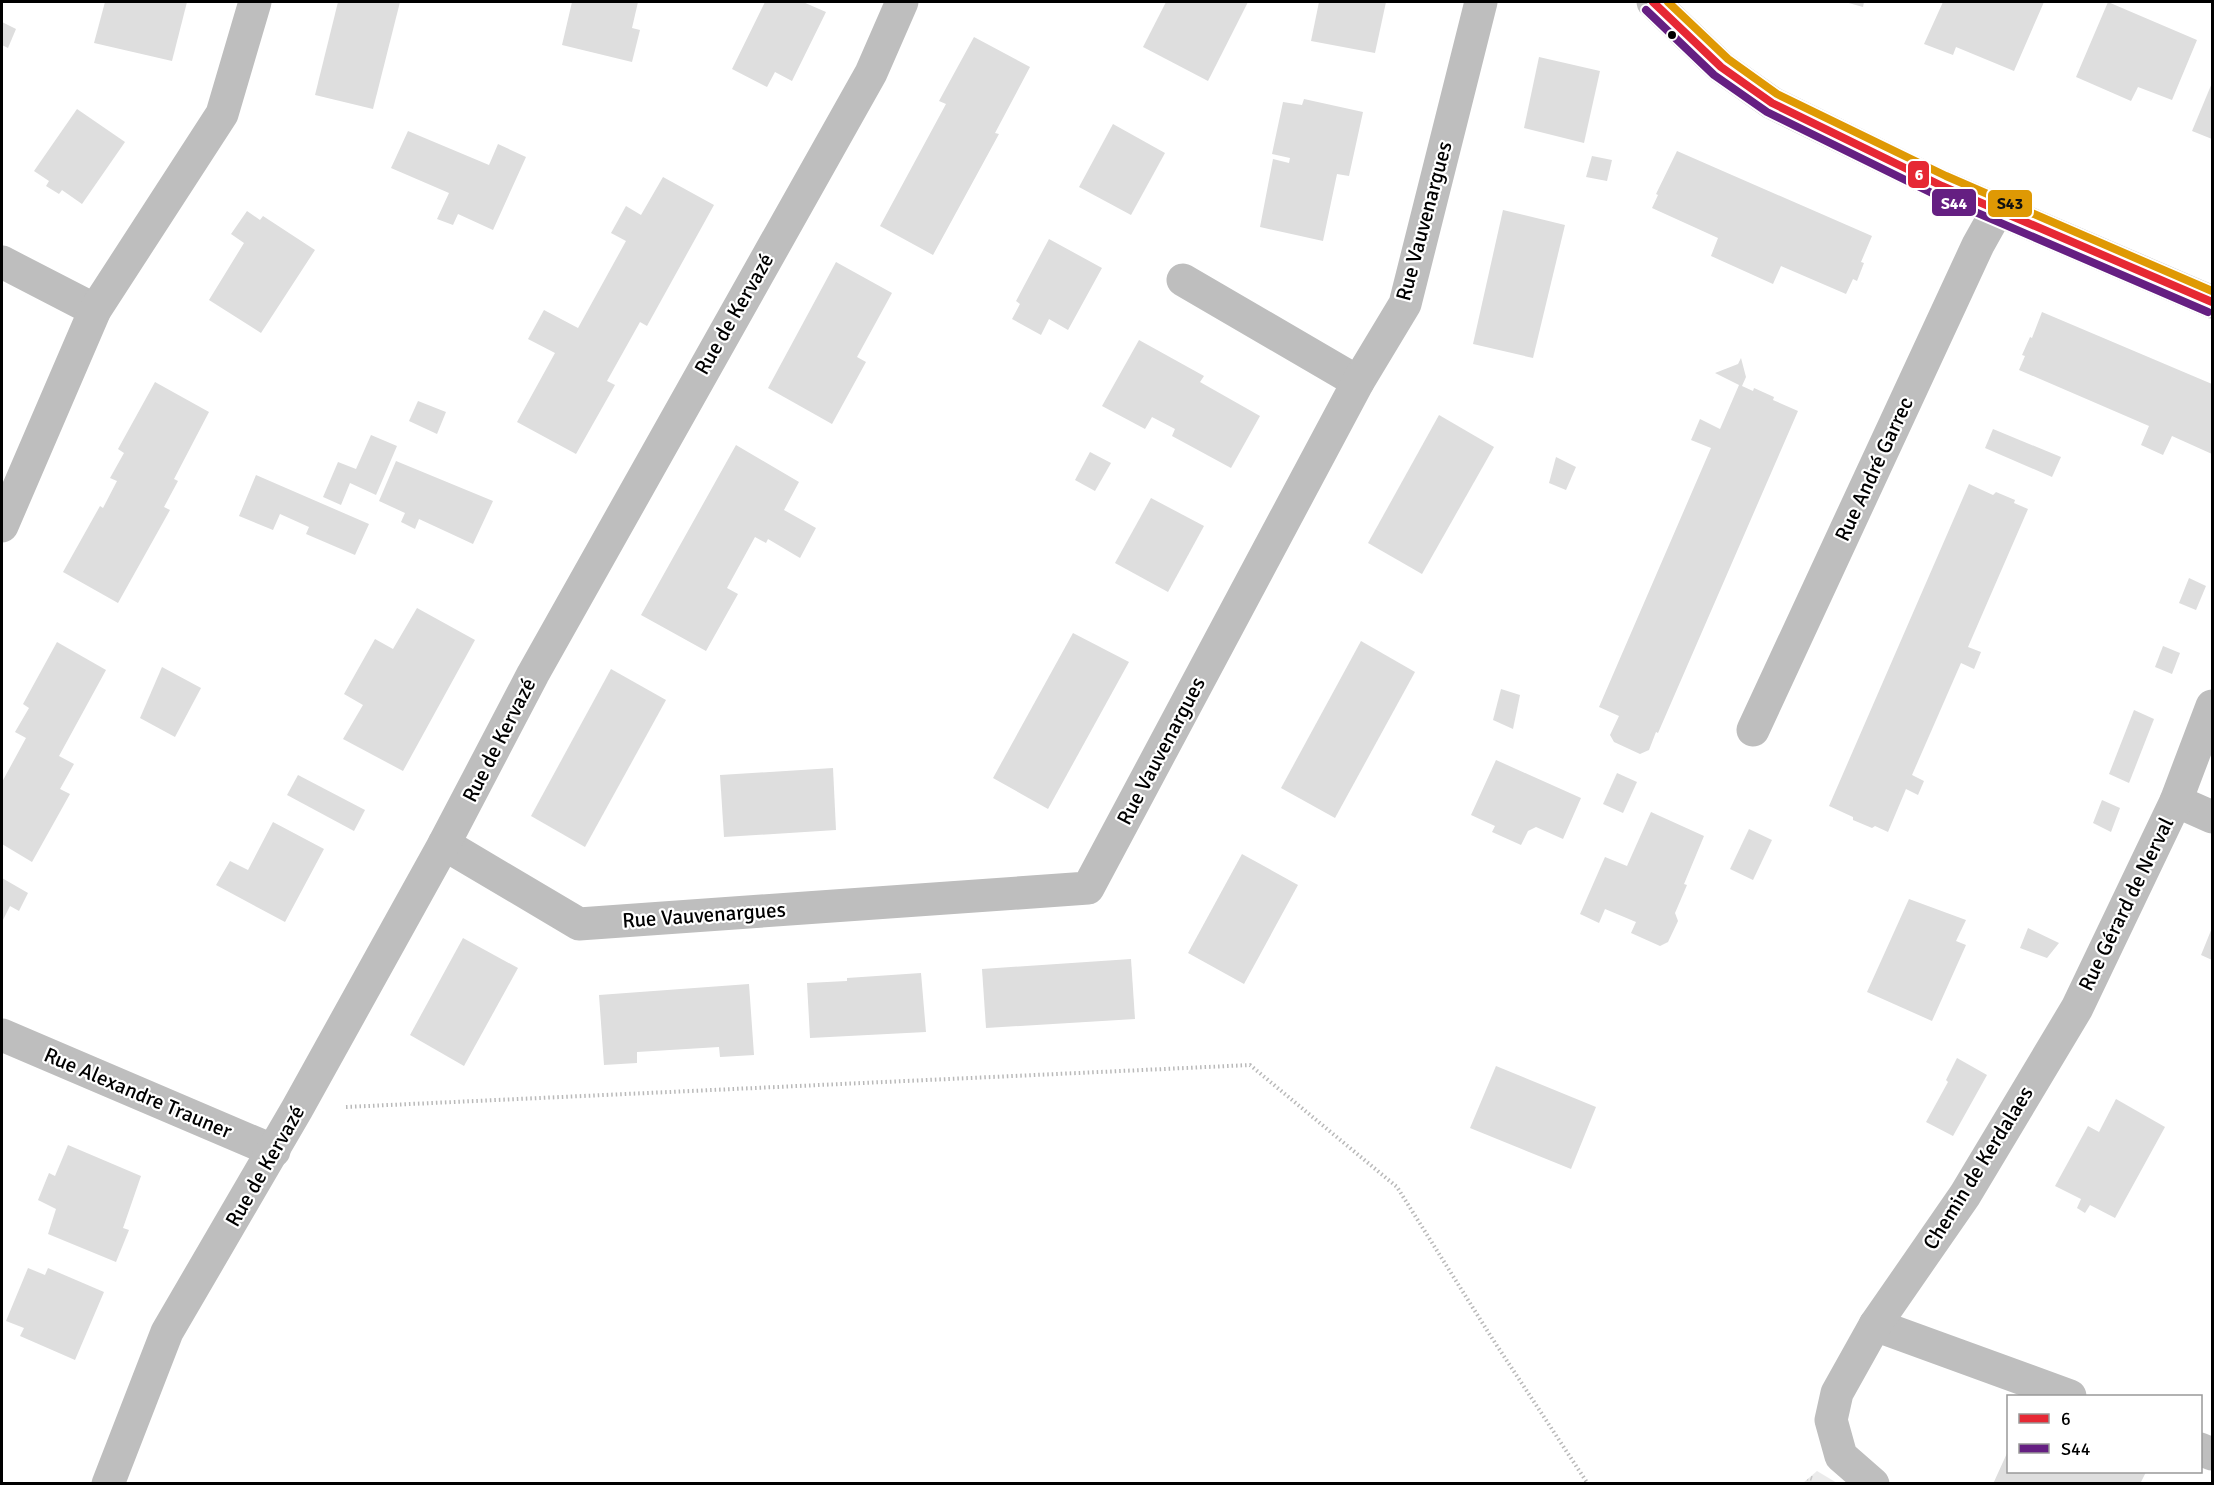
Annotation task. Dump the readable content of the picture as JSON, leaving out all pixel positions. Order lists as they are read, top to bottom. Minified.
{"streets":{"street":["Rue Vauvenargues","Rue de Kervazé","Rue André Garrec","Rue Gérard de Nerval","Rue Alexandre Trauner","Chemin de Kerdalaes"]},"crossings":[["Rue Vauvenargues","Rue de Kervazé"],["Rue de Kervazé","Rue Alexandre Trauner"],["Rue Gérard de Nerval","Chemin de Kerdalaes"]],"lines":["transit line 6","transit line S43","transit line S44"],"legend":["6","S44"]}
